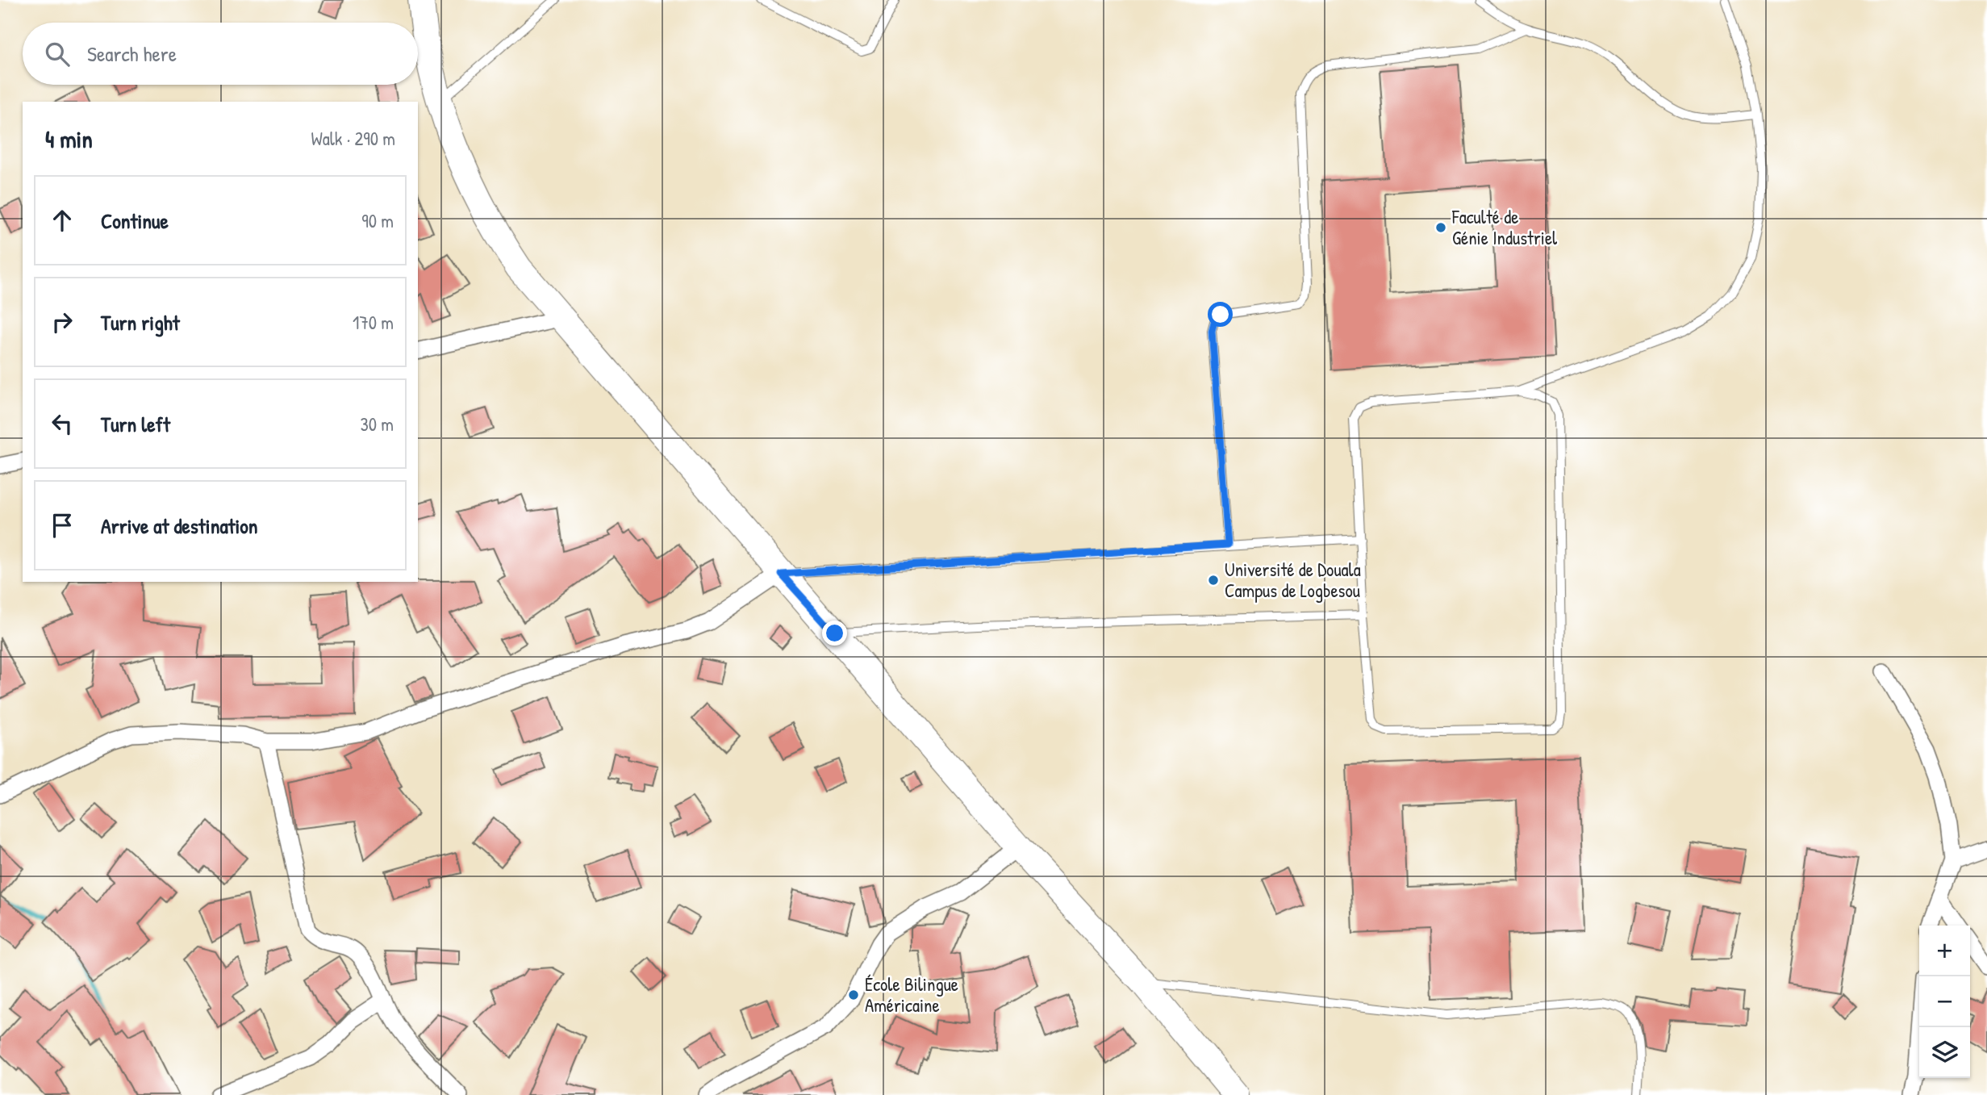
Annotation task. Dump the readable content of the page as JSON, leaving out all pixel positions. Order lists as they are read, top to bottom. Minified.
{"places":["Faculté de Génie Industriel","Université de Douala Campus de Logbesou","École Bilingue Américaine"],"page":{"search":"Search here","heading":["4 min","Walk · 290 m"],"list":[["Continue","90 m"],["Turn right","170 m"],["Turn left","30 m"],"Arrive at destination"],"map_buttons":["+","−"]}}
